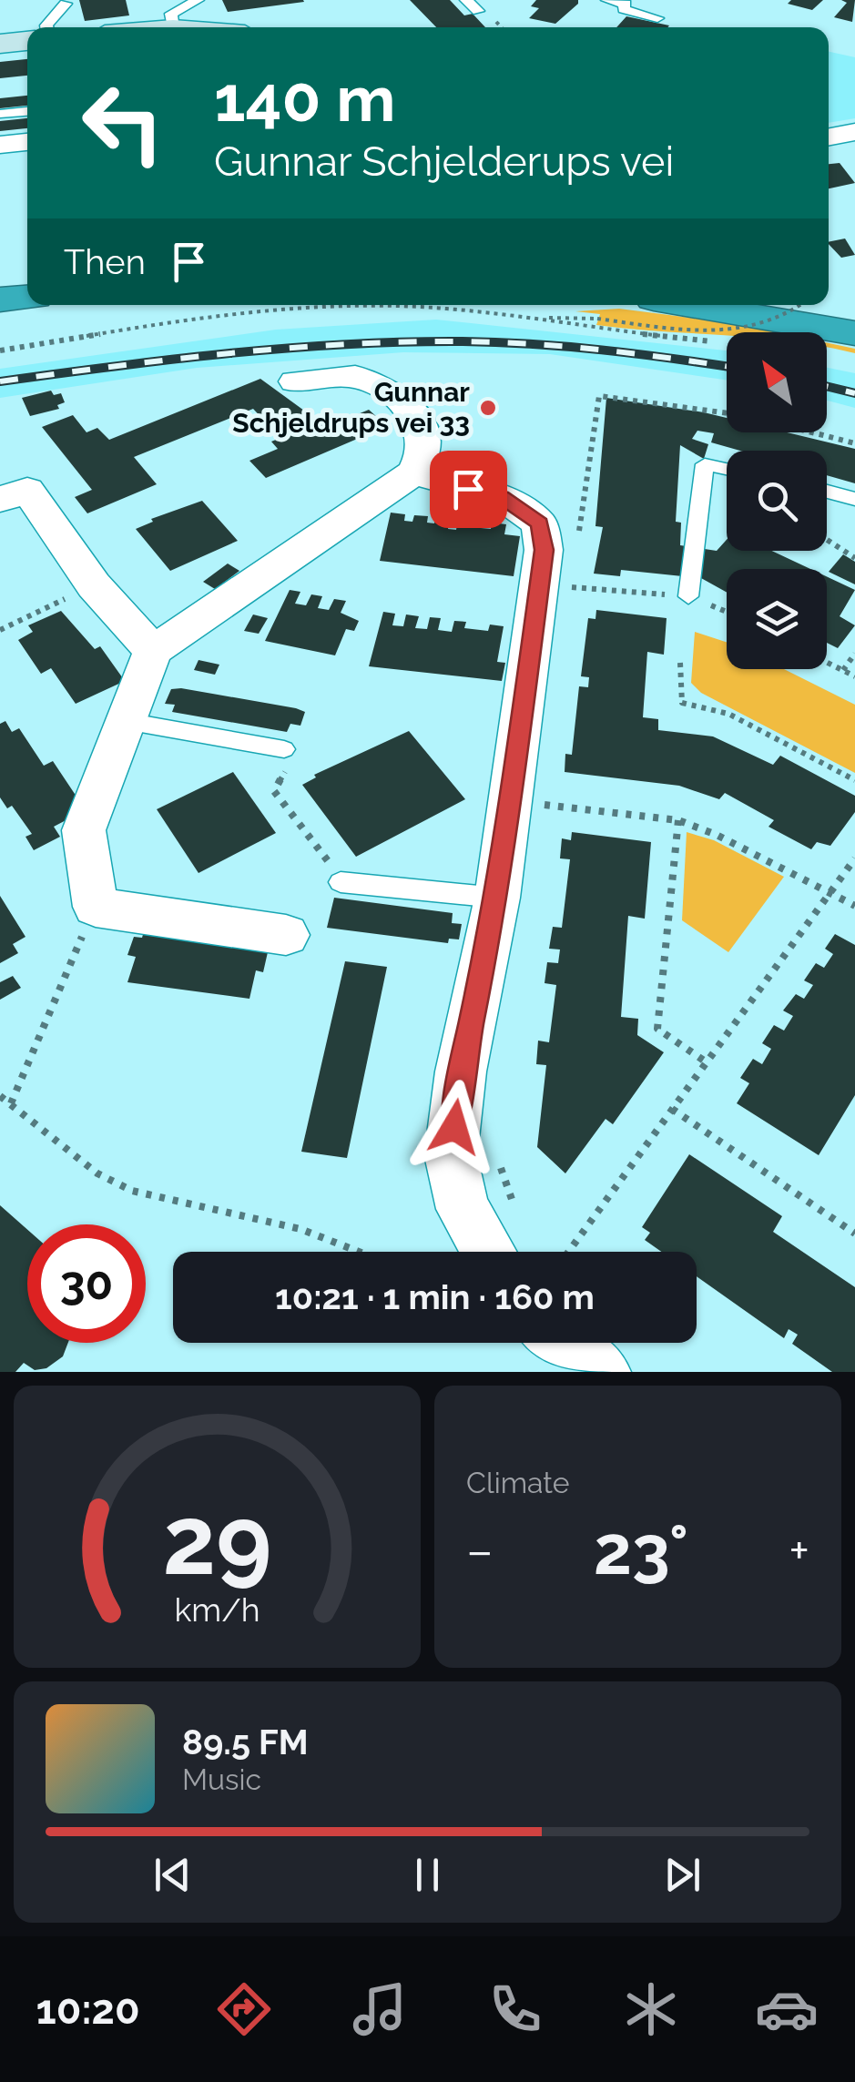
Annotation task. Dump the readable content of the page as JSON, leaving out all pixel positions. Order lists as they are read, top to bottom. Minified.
{"places":["Gunnar Schjeldrups vei 33"],"north":"top left","page":{"turn":["140 m","Gunnar Schjelderups vei"],"then":"Then","limit":"30","trip":"10:21 · 1 min · 160 m","tile":"Climate","heat":["−","23°","+"],"song":["89.5 FM","Music"],"tabs":"10:20","gauge":["29","km/h"]}}
